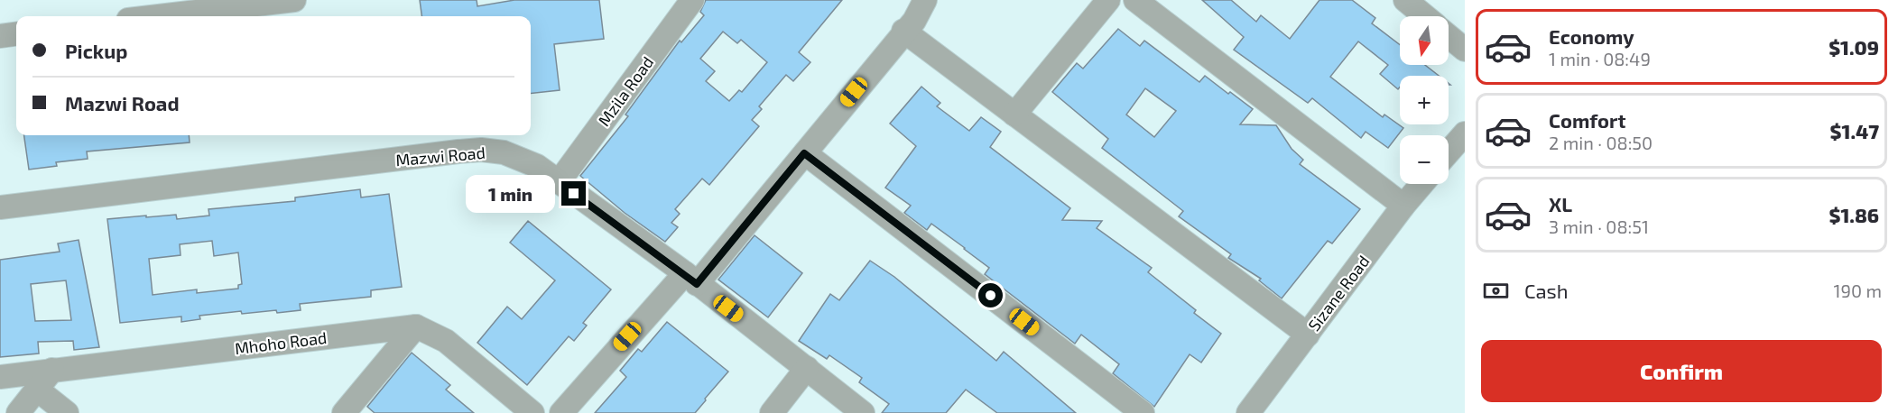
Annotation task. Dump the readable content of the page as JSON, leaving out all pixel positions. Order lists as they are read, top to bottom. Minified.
{"streets":{"street":["Mzila Road","Mazwi Road","Sizane Road","Mhoho Road"]},"crossings":[["Mzila Road","Mazwi Road"]],"north":"bottom","page":{"list":[{"name":"Economy","note":"1 min · 08:49","value":"$1.09"},{"name":"Comfort","note":"2 min · 08:50","value":"$1.47"},{"name":"XL","note":"3 min · 08:51","value":"$1.86"}],"map_buttons":["+","−"],"banner":["Pickup","Mazwi Road"],"bubble":"1 min","pay":["Cash","190 m"],"buttons":"Confirm"}}
